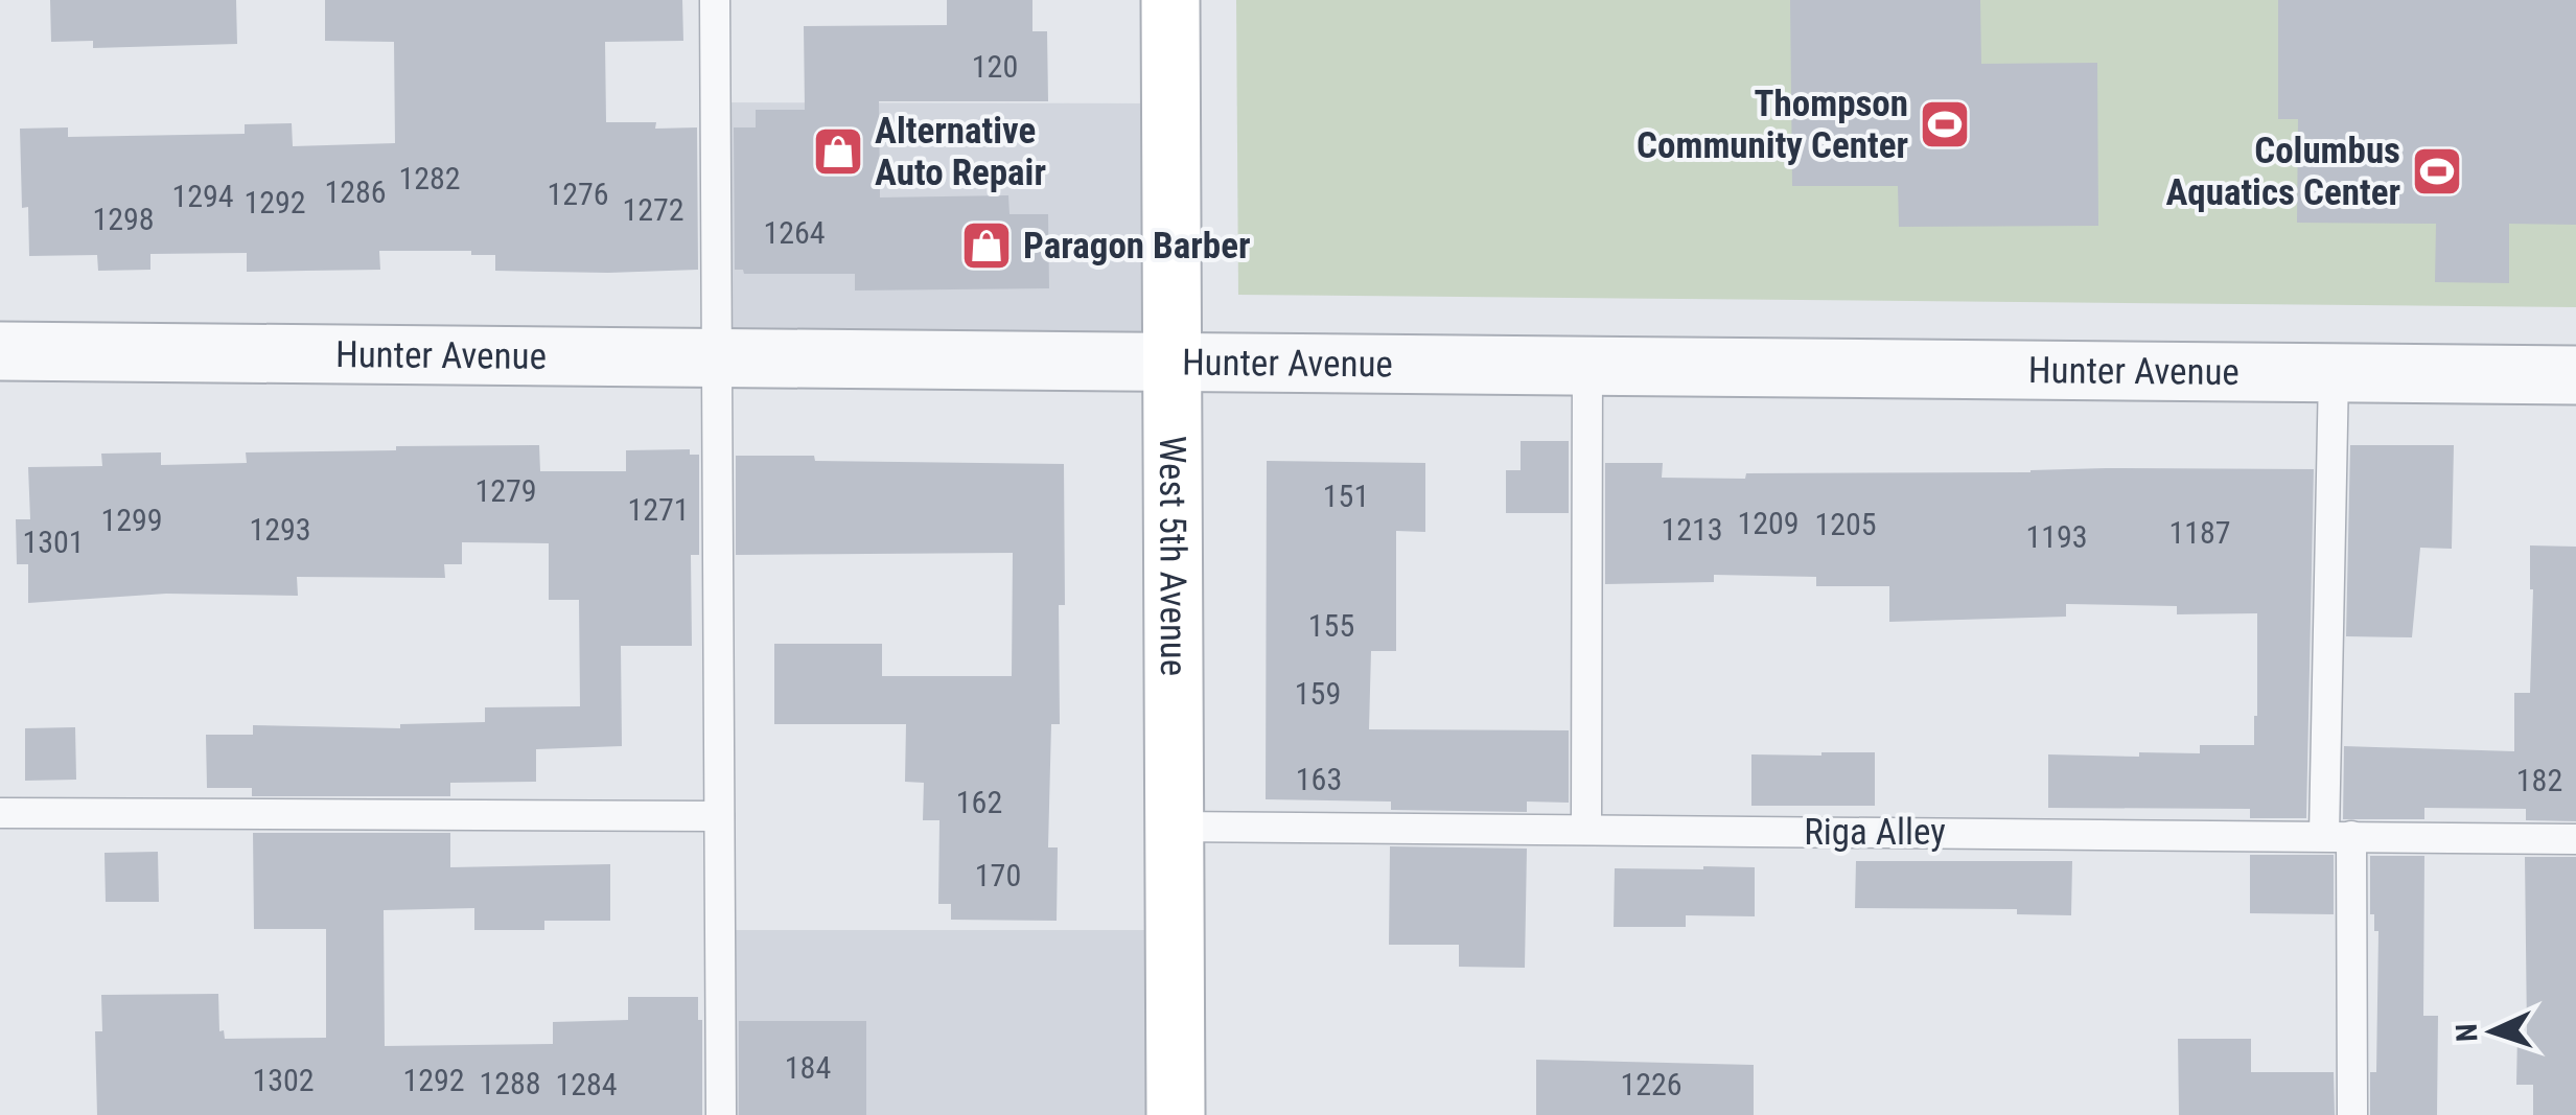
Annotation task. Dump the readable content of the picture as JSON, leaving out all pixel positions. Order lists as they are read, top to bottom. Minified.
{"streets":{"main road":["West 5th Avenue"],"street":["Hunter Avenue"],"lane":["Riga Alley"]},"crossings":[["Hunter Avenue","West 5th Avenue"],["West 5th Avenue","Riga Alley"]],"places":{"sports":["Thompson Community Center","Columbus Aquatics Center"],"shop":["Alternative Auto Repair","Paragon Barber"]},"house_numbers":["120","1282","1286","1276","1294","1292","1272","1298","1264","1279","151","1271","1299","1209","1205","1293","1213","1187","1193","1301","155","159","163","182","162","170","184","1302","1292","1288","1284","1226"],"north":"left"}
